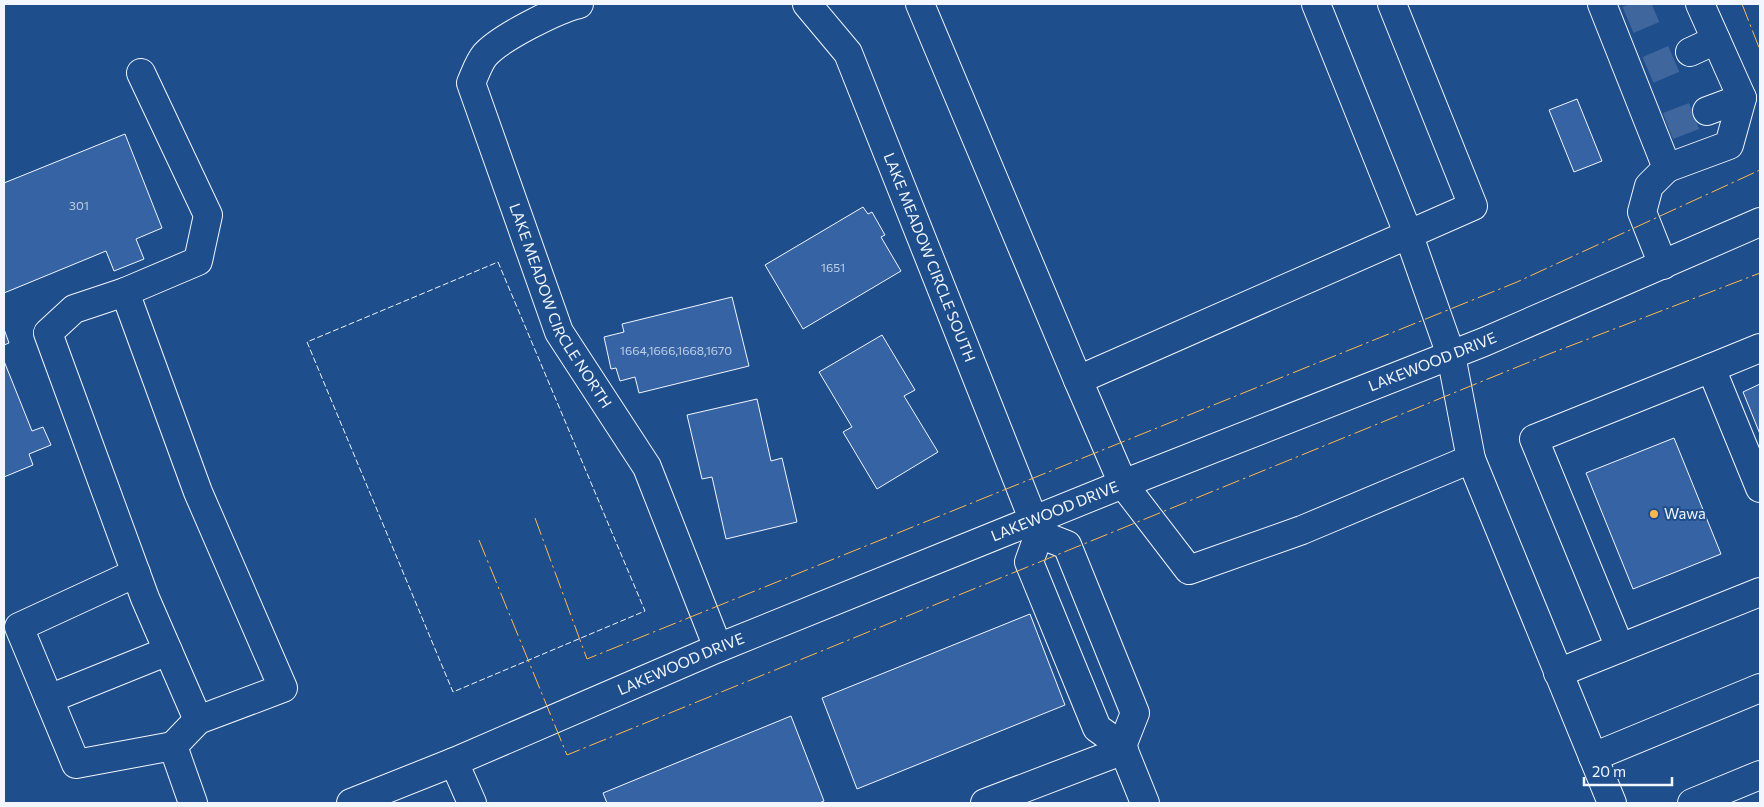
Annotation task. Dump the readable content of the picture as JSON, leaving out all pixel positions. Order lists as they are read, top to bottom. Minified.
{"streets":{"street":["LAKE MEADOW CIRCLE SOUTH","LAKE MEADOW CIRCLE NORTH","LAKEWOOD DRIVE"]},"crossings":[["LAKE MEADOW CIRCLE SOUTH","LAKEWOOD DRIVE"],["LAKE MEADOW CIRCLE NORTH","LAKEWOOD DRIVE"]],"places":["Wawa"],"house_numbers":["301","1651","1664,1666,1668,1670"],"scale_bar":"20 m"}
